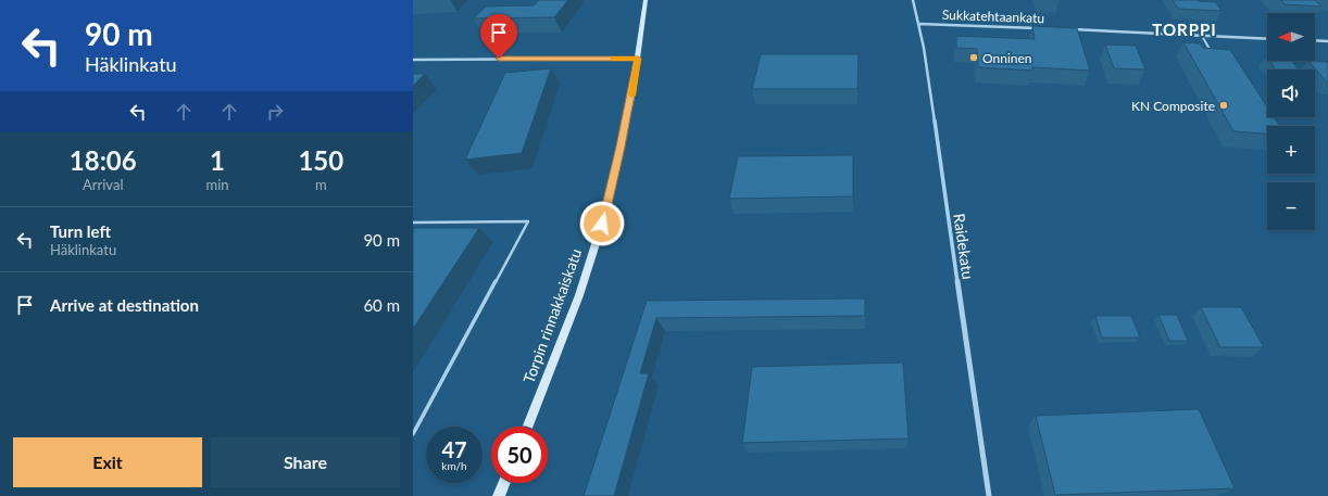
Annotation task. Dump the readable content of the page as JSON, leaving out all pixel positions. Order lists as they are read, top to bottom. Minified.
{"streets":{"main road":["Torpin rinnakkaiskatu"],"street":["Sukkatehtaankatu","Raidekatu"]},"crossings":[["Sukkatehtaankatu","Raidekatu"]],"districts":["TORPPI"],"places":["Onninen","KN Composite"],"north":"left","page":{"turn":["90 m","Häklinkatu"],"map_buttons":["+","−"],"eta":["18:06","Arrival","1","min","150","m"],"list":[{"name":"Turn left","note":"Häklinkatu","value":"90 m"},{"name":"Arrive at destination","value":"60 m"}],"speed":"47 km/h","limit":"50","buttons":["Exit","Share"]}}
